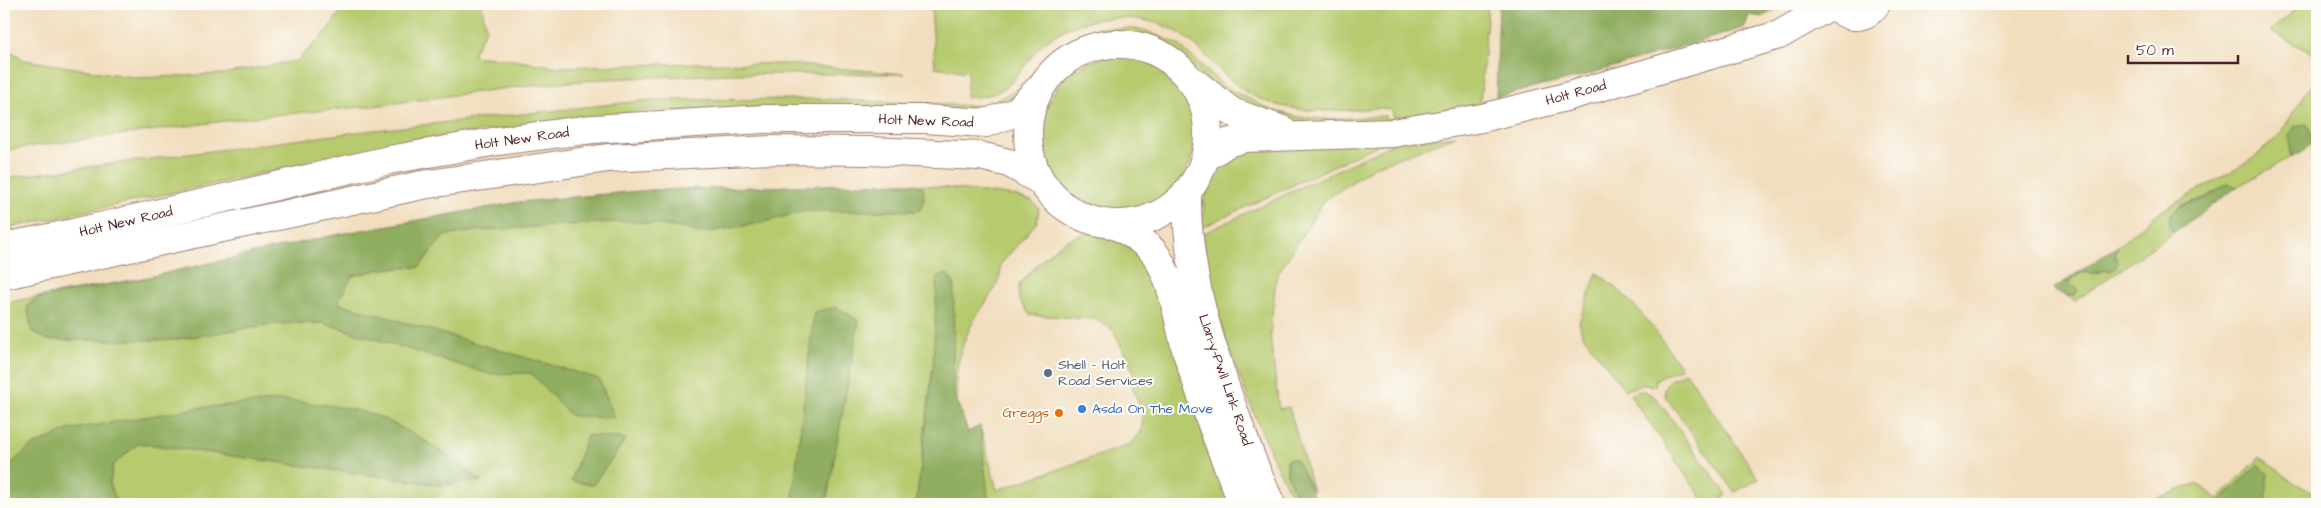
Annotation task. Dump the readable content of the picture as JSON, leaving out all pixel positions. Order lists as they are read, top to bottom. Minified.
{"streets":{"main road":["Holt Road","Holt New Road","Llan-y-Pwll Link Road"]},"places":["Shell - Holt Road Services","Asda On The Move","Greggs"],"scale_bar":"50 m"}
